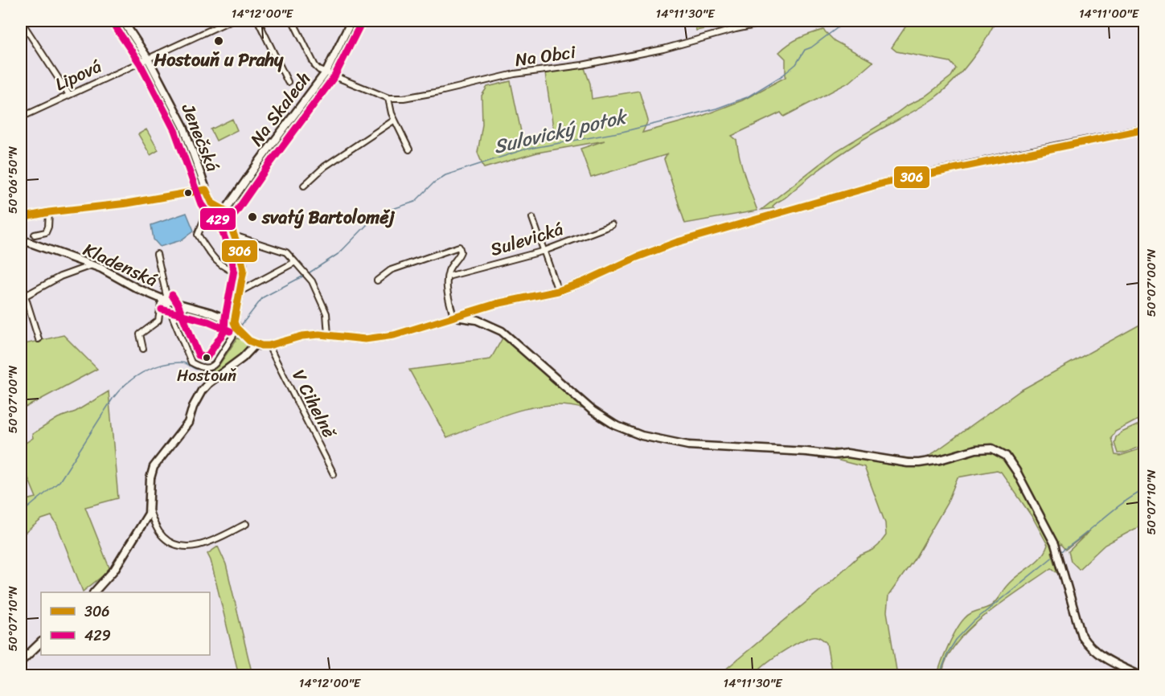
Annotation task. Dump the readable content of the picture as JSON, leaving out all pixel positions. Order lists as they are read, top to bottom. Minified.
{"streets":{"street":["Na Obci","Lipová","Na Skalech","Jenečská","Sulevická","Kladenská","V Cihelně"]},"crossings":[["Na Obci","Na Skalech"],["Lipová","Jenečská"],["Na Skalech","Jenečská"],["Jenečská","Kladenská"]],"water":["Sulovický potok"],"places":["Hostouň u Prahy","svatý Bartoloměj","Hostouň"],"lines":["transit line 429","transit line 306"],"legend":["306","429"],"coordinates":["14°12'00\"E","14°11'30\"E","14°11'00\"E","50°06'50\"N","50°07'00\"N","50°07'10\"N"]}
